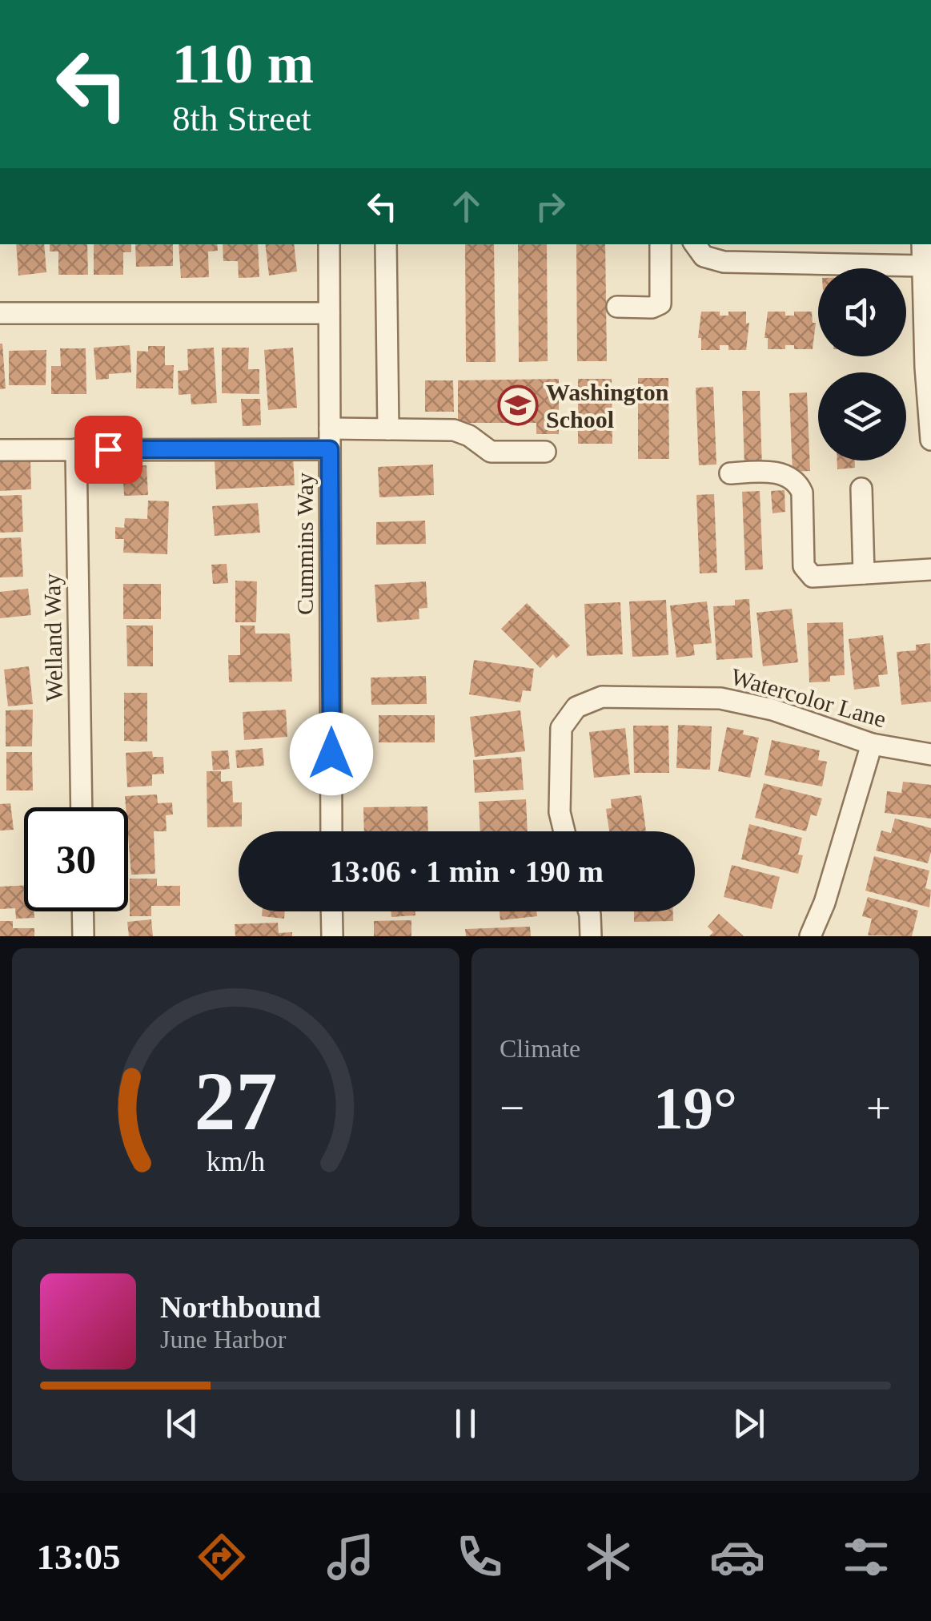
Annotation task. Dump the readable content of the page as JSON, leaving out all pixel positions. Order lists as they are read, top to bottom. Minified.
{"streets":{"street":["Cummins Way","Welland Way","Watercolor Lane"]},"places":{"school or university":["Washington School"]},"page":{"turn":["110 m","8th Street"],"limit":"30","trip":"13:06 · 1 min · 190 m","tile":"Climate","heat":["−","19°","+"],"song":["Northbound","June Harbor"],"tabs":"13:05","gauge":["27","km/h"]}}
